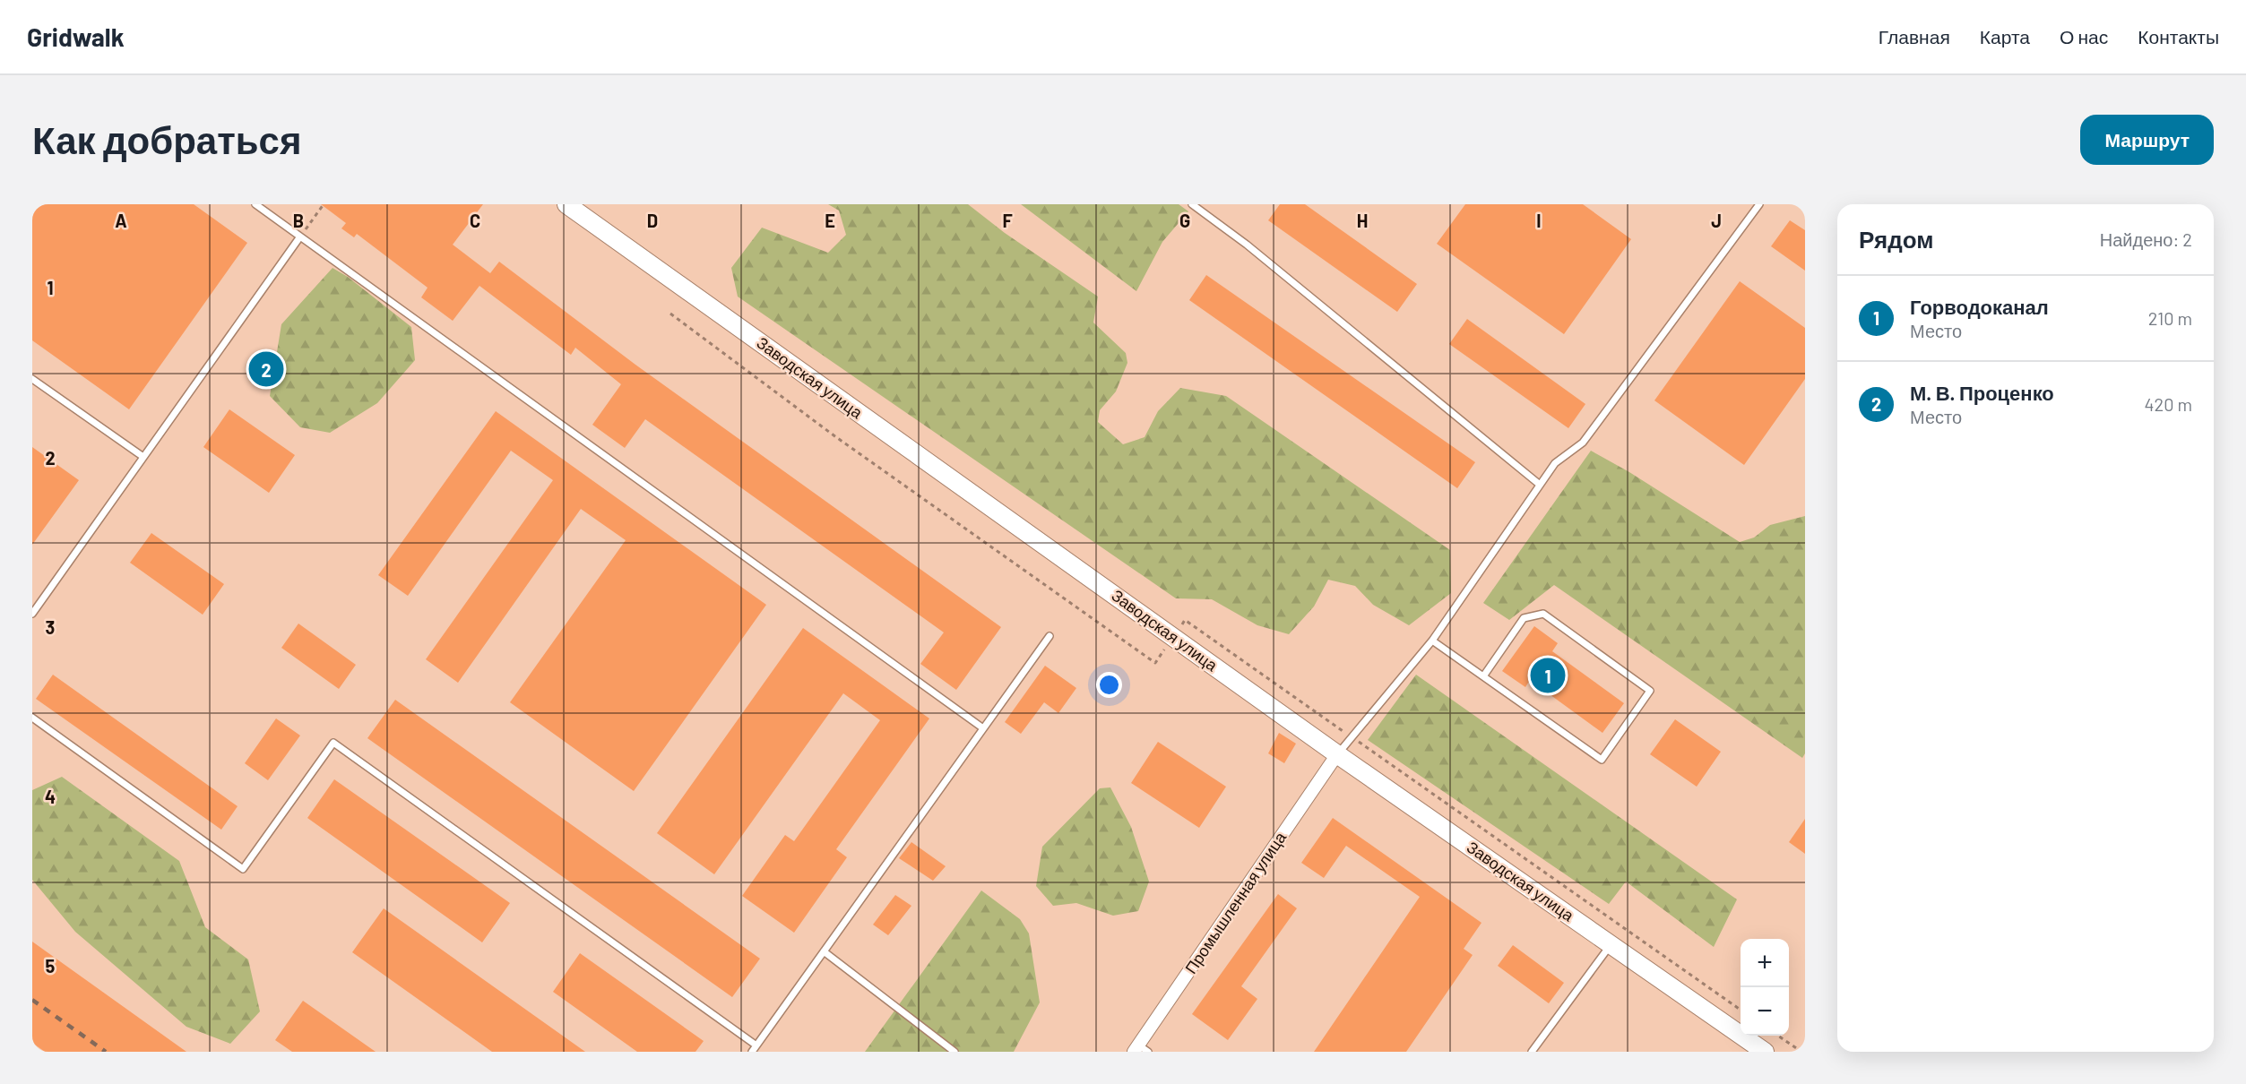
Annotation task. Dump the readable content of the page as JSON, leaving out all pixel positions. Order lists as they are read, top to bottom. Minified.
{"streets":{"main road":["Заводская улица"],"street":["Промышленная улица"]},"crossings":[["Заводская улица","Промышленная улица"]],"page":{"header":"Gridwalk","nav":["Главная","Карта","О нас","Контакты"],"buttons":"Маршрут","title":"Как добраться","heading":["Рядом","Найдено: 2"],"list":[{"mark":"1","name":"Горводоканал","note":"Место","value":"210 m"},{"mark":"2","name":"М. В. Проценко","note":"Место","value":"420 m"}],"pins":["2","1"],"map_buttons":["+","−"]},"grid":{"columns":["A","B","C","D","E","F","G","H","I","J"],"rows":["1","2","3","4","5"]}}
